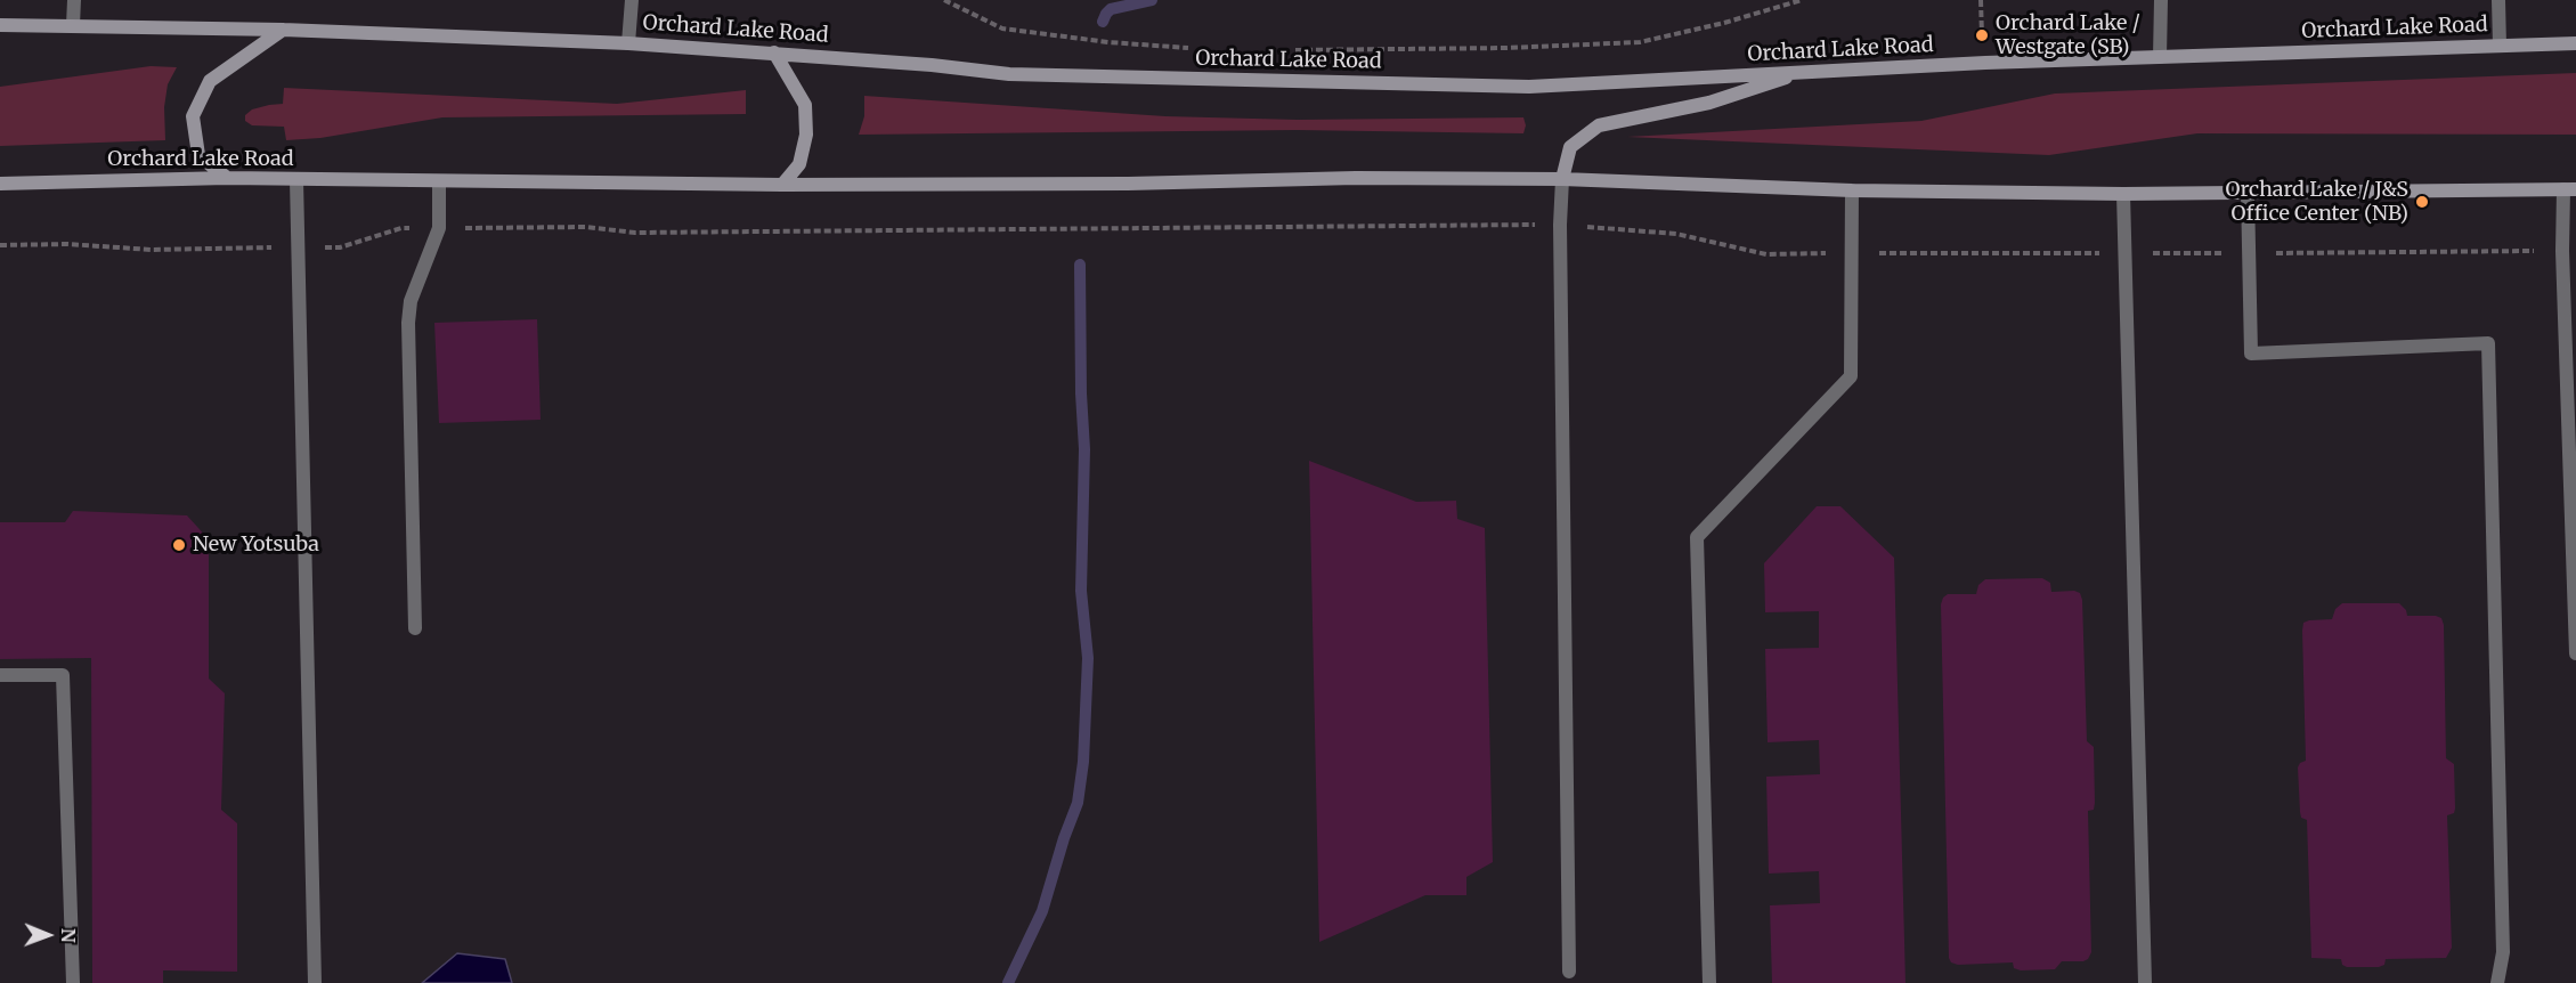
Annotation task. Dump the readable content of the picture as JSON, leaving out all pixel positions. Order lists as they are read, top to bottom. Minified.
{"streets":{"main road":["Orchard Lake Road"]},"places":["Orchard Lake / Westgate (SB)","Orchard Lake / J&S Office Center (NB)","New Yotsuba"],"north":"right"}
